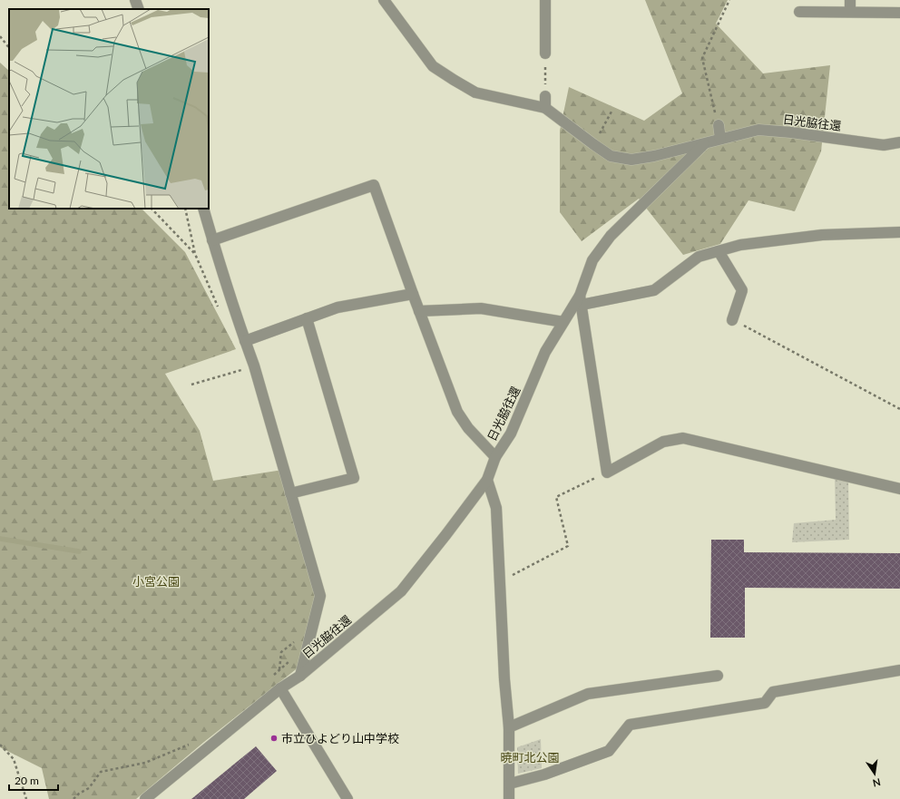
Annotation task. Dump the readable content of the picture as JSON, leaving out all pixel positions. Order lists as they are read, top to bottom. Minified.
{"streets":{"street":["日光脇往還"]},"parks":["小宮公園","暁町北公園"],"places":["市立ひよどり山中学校"],"scale_bar":"20 m","north":"bottom"}
